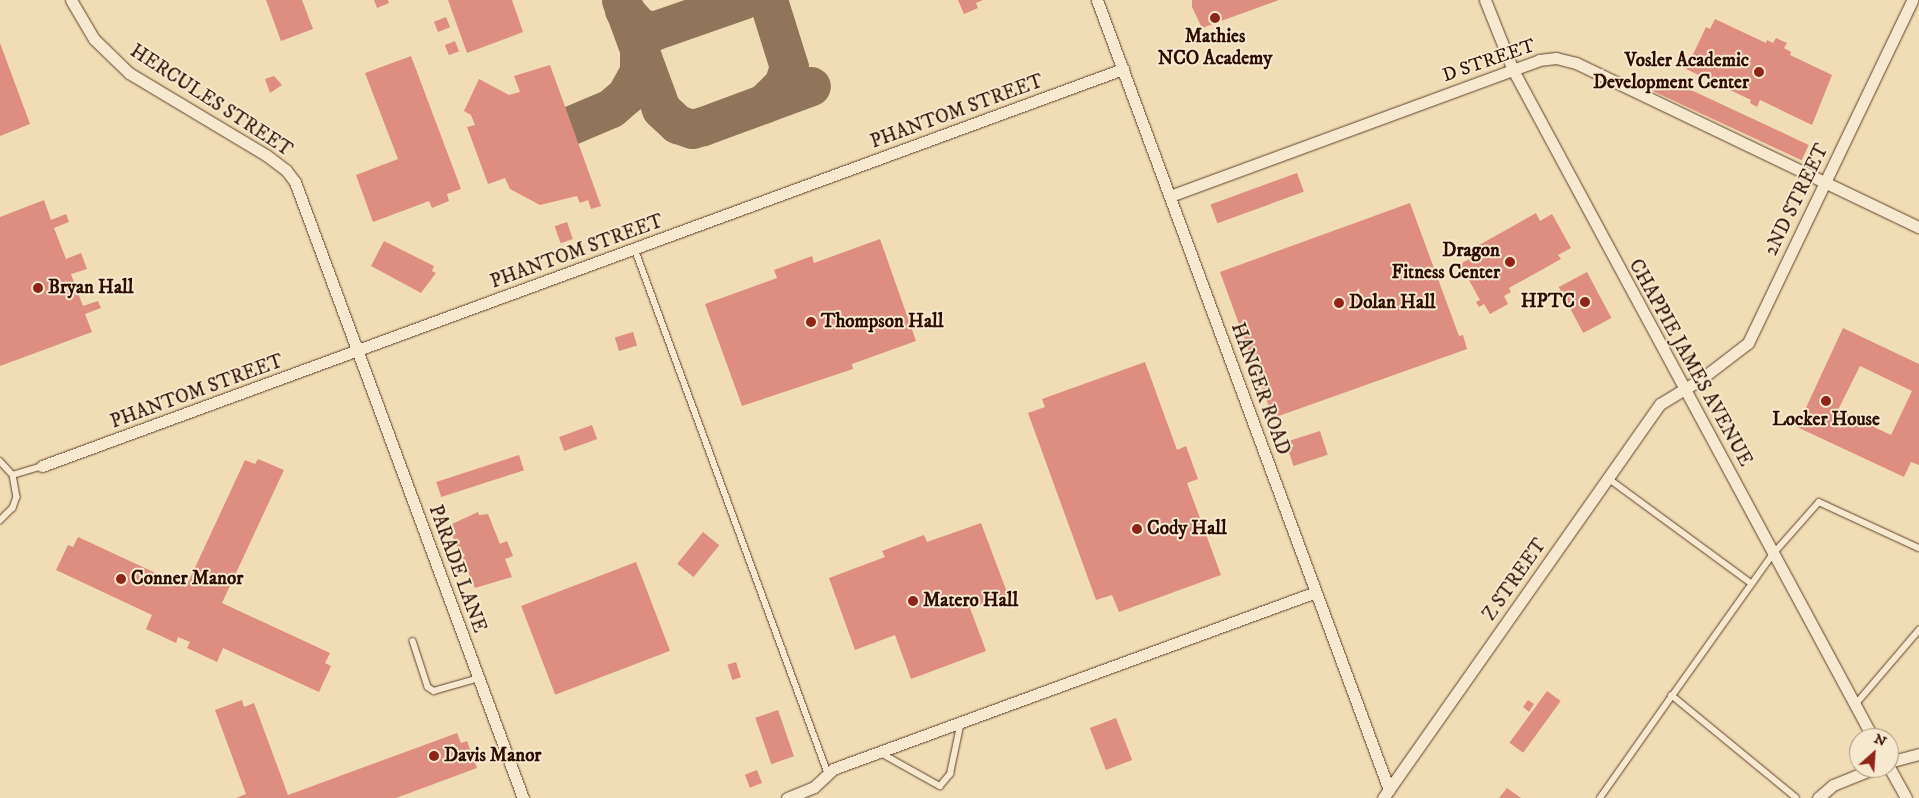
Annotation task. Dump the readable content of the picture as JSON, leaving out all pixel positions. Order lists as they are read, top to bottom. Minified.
{"streets":{"street":["D STREET","HERCULES STREET","PHANTOM STREET","2ND STREET","CHAPPIE JAMES AVENUE","HANGER ROAD","PARADE LANE","Z STREET"]},"crossings":[["D STREET","2ND STREET"],["D STREET","CHAPPIE JAMES AVENUE"],["D STREET","HANGER ROAD"],["HERCULES STREET","PHANTOM STREET"],["HERCULES STREET","PARADE LANE"],["PHANTOM STREET","HANGER ROAD"],["PHANTOM STREET","PARADE LANE"],["2ND STREET","CHAPPIE JAMES AVENUE"],["2ND STREET","Z STREET"],["CHAPPIE JAMES AVENUE","Z STREET"],["HANGER ROAD","Z STREET"]],"places":["Mathies NCO Academy","Vosler Academic Development Center","Dragon Fitness Center","Bryan Hall","HPTC","Dolan Hall","Thompson Hall","Locker House","Cody Hall","Conner Manor","Matero Hall","Davis Manor"],"north":"top right"}
